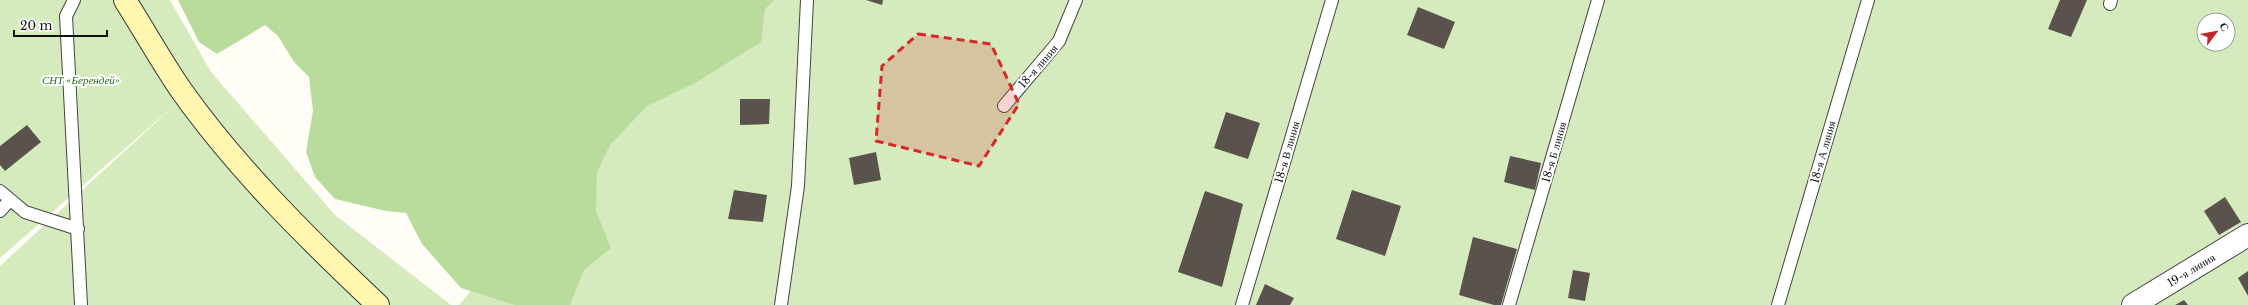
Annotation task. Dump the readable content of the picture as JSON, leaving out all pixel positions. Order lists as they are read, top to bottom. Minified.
{"streets":{"street":["19-я линия"],"lane":["18-я линия","18-я В линия","18-я Б линия","18-я А линия"]},"parks":["СНТ «Берендей»"],"scale_bar":"20 m","north":"top right"}
